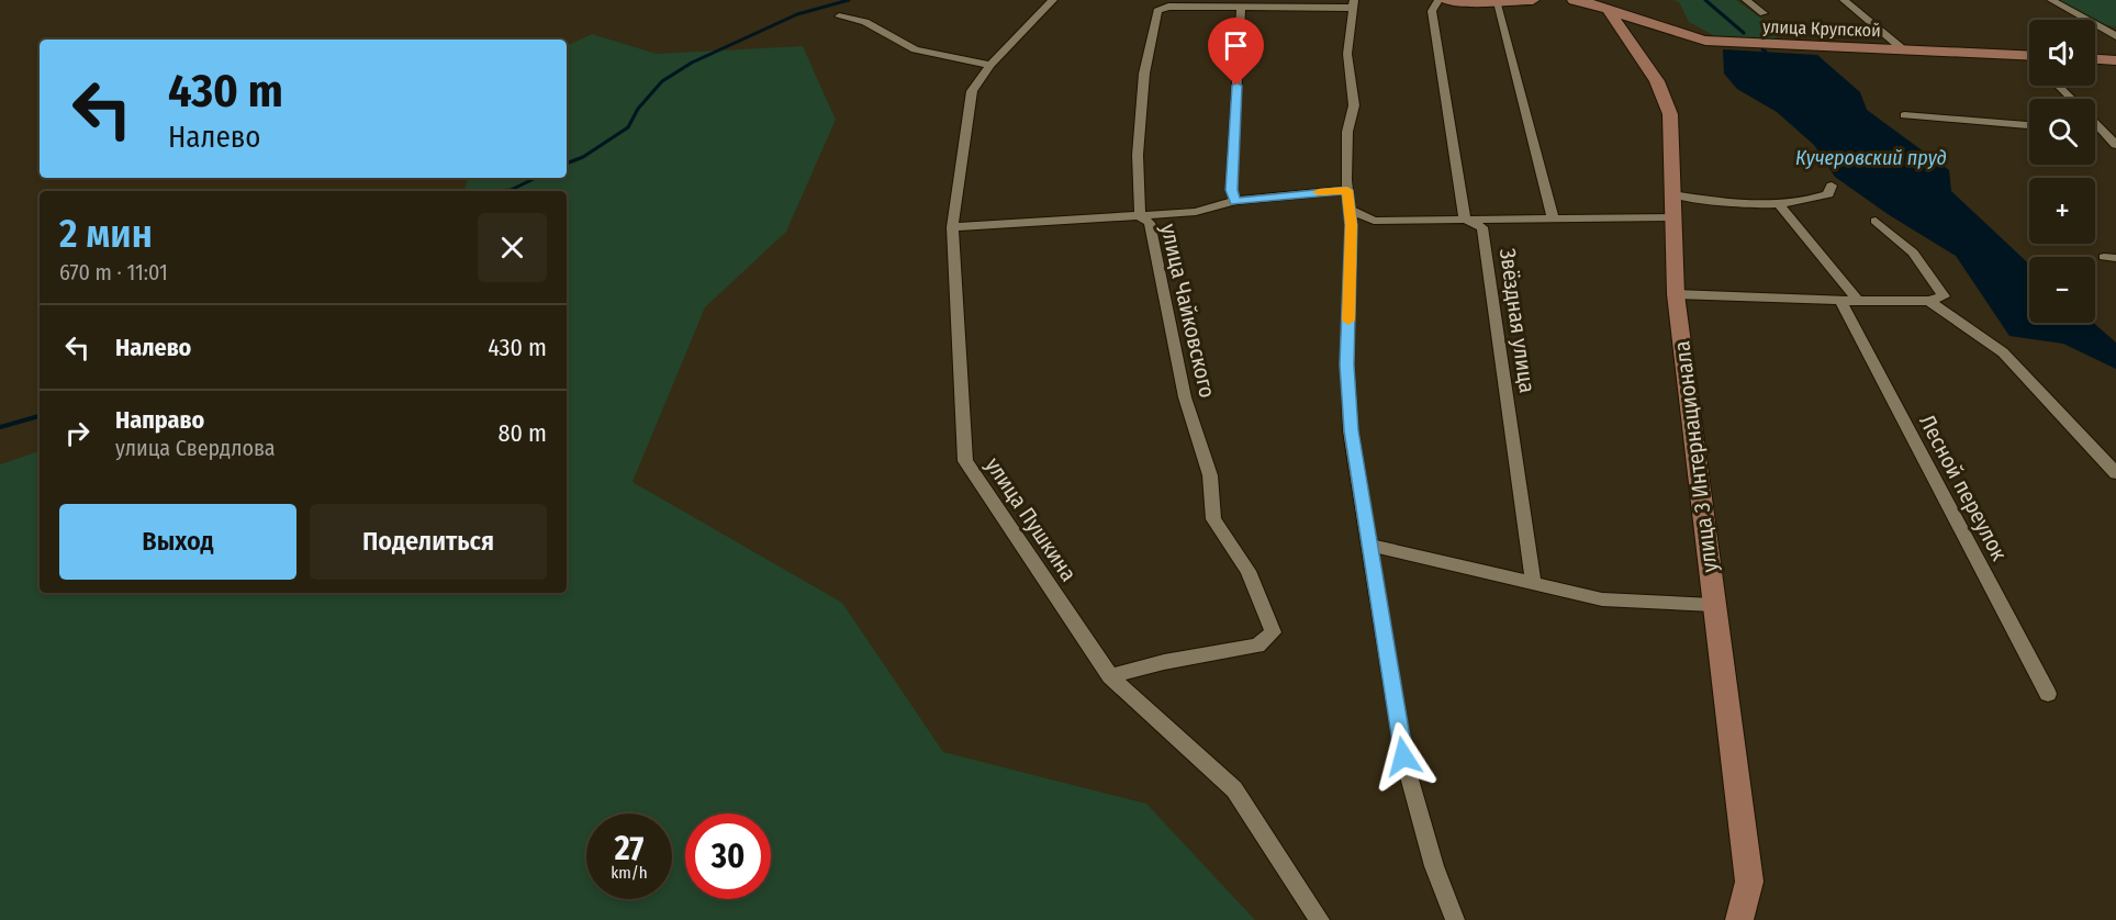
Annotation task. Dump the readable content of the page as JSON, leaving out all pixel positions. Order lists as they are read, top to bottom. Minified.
{"streets":{"street":["улица Крупской","улица Чайковского","Звёздная улица","улица 3 Интернационала","Лесной переулок","улица Пушкина"]},"crossings":[["улица Крупской","улица 3 Интернационала"],["улица Чайковского","улица Пушкина"]],"water":["Кучеровский пруд"],"page":{"map_buttons":["+","−"],"turn":["430 m","Налево"],"heading":["2 мин","670 m · 11:01"],"list":[{"name":"Налево","value":"430 m"},{"name":"Направо","note":"улица Свердлова","value":"80 m"}],"buttons":["Выход","Поделиться"],"speed":"27 km/h","limit":"30"}}
